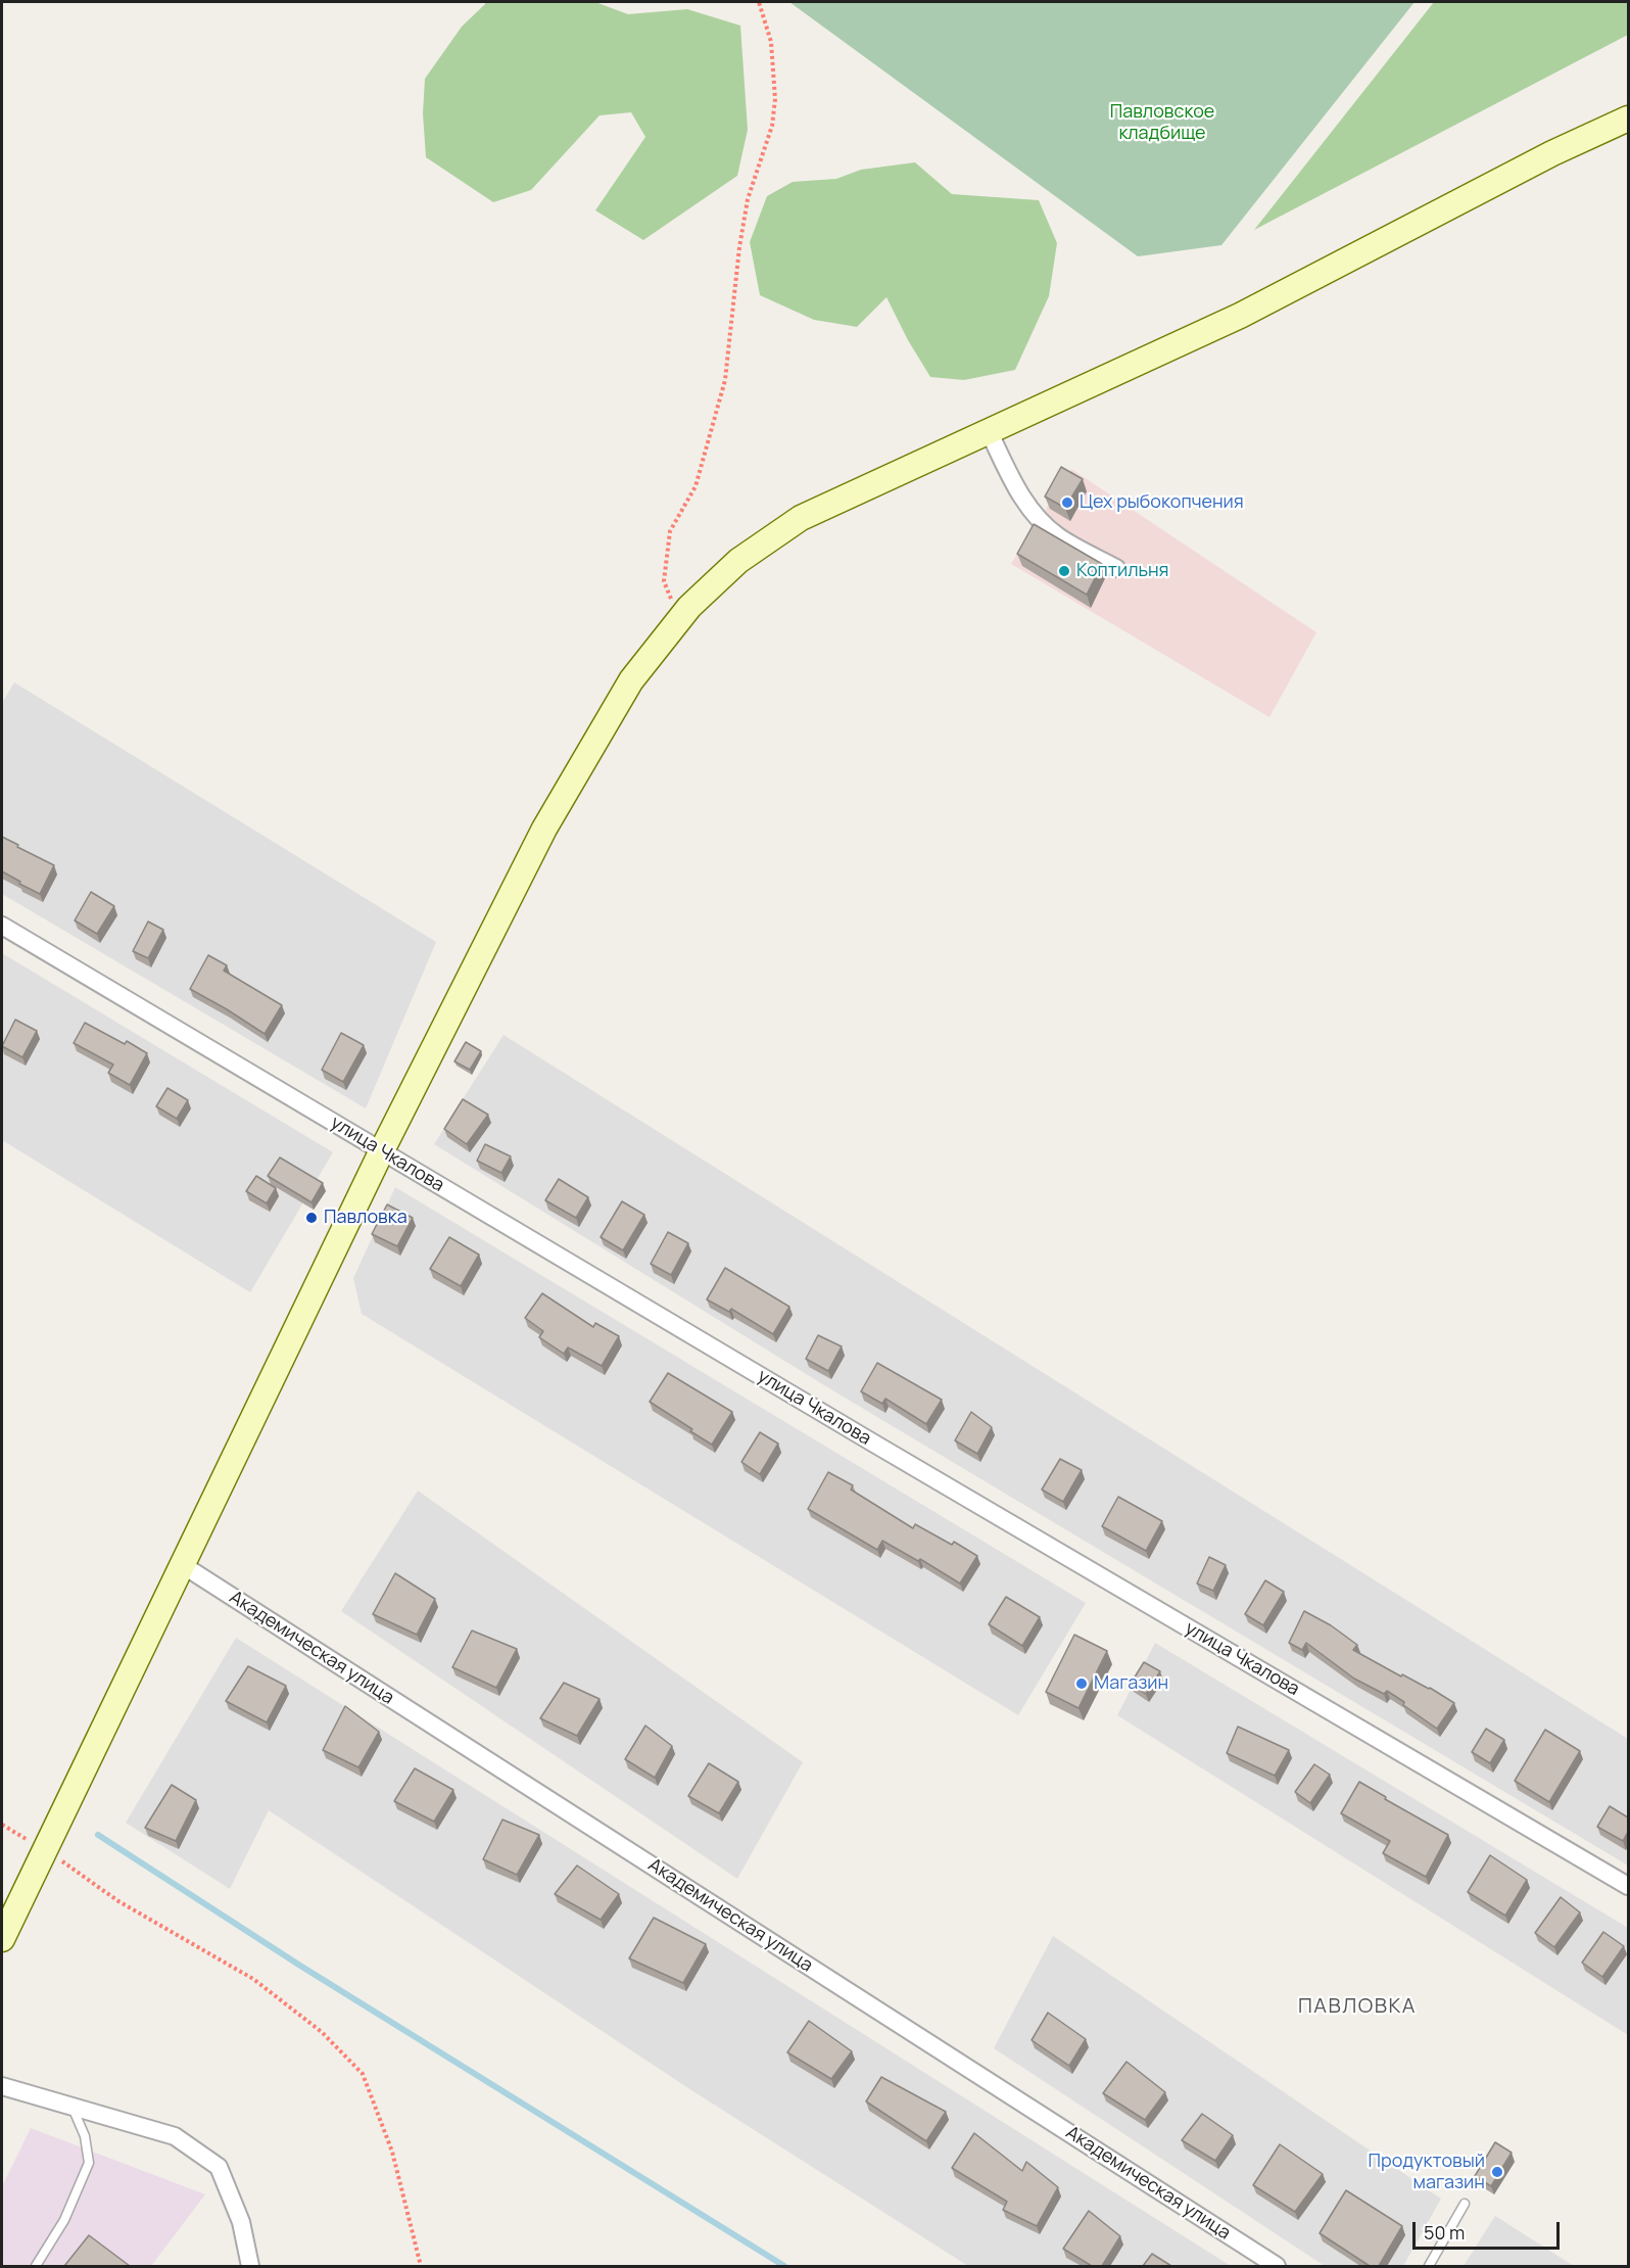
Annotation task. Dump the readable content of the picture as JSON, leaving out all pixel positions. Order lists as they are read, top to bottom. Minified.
{"streets":{"street":["улица Чкалова","Академическая улица"]},"districts":["ПАВЛОВКА"],"parks":["Павловское кладбище"],"places":["Цех рыбокопчения","Коптильня","Павловка","Магазин","Продуктовый магазин"],"scale_bar":"50 m"}
